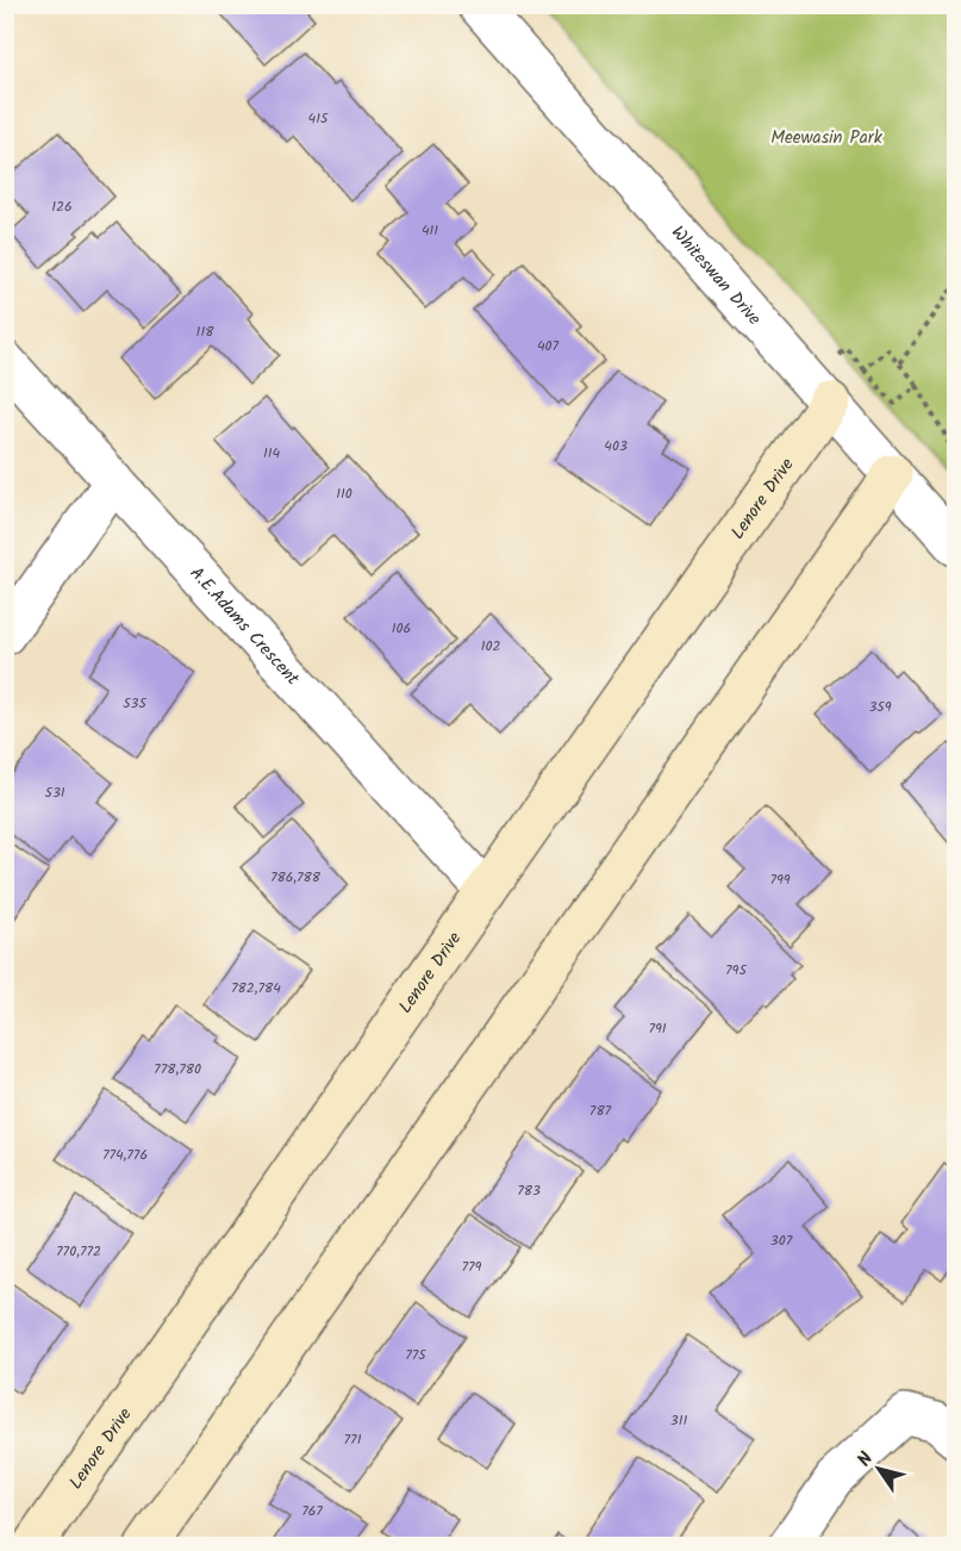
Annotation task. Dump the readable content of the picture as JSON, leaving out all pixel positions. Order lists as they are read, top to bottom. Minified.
{"streets":{"main road":["Lenore Drive"],"street":["Whiteswan Drive","A.E.Adams Crescent"]},"crossings":[["Whiteswan Drive","Lenore Drive"],["Lenore Drive","A.E.Adams Crescent"]],"parks":["Meewasin Park"],"house_numbers":["415","126","411","118","407","403","114","110","106","102","535","359","531","786,788","799","795","782,784","791","778,780","787","774,776","783","307","770,772","779","775","311","771","767"],"north":"top left"}
